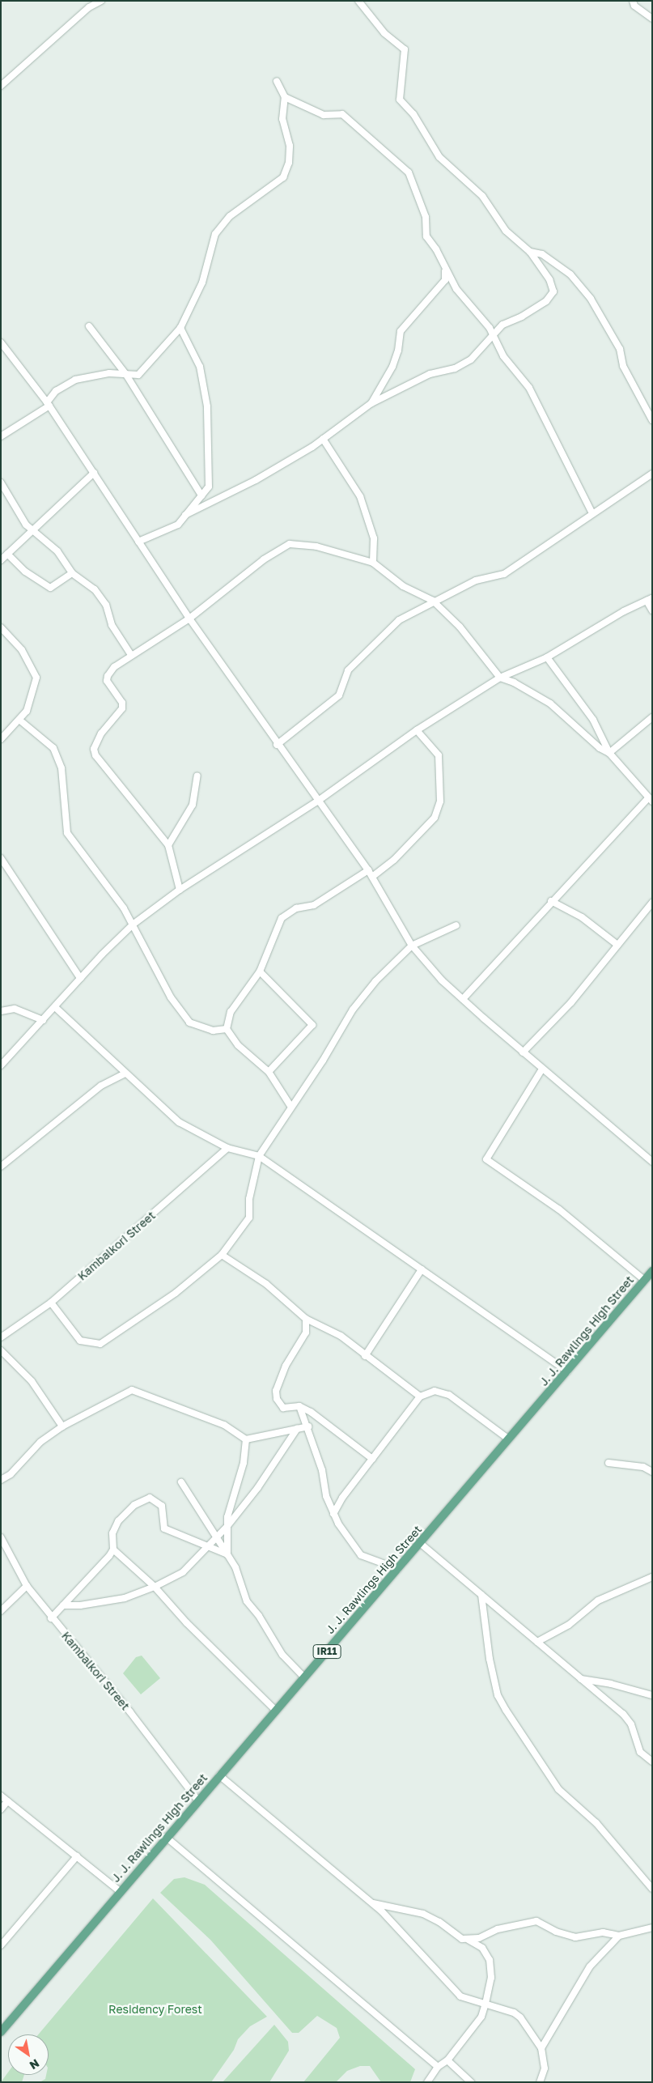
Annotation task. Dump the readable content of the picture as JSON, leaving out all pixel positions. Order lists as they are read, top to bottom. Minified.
{"streets":{"main road":["J. J. Rawlings High Street","IR11"],"street":["Kambalkori Street"]},"crossings":[["Kambalkori Street","J. J. Rawlings High Street"]],"parks":["Residency Forest"],"north":"bottom right"}
